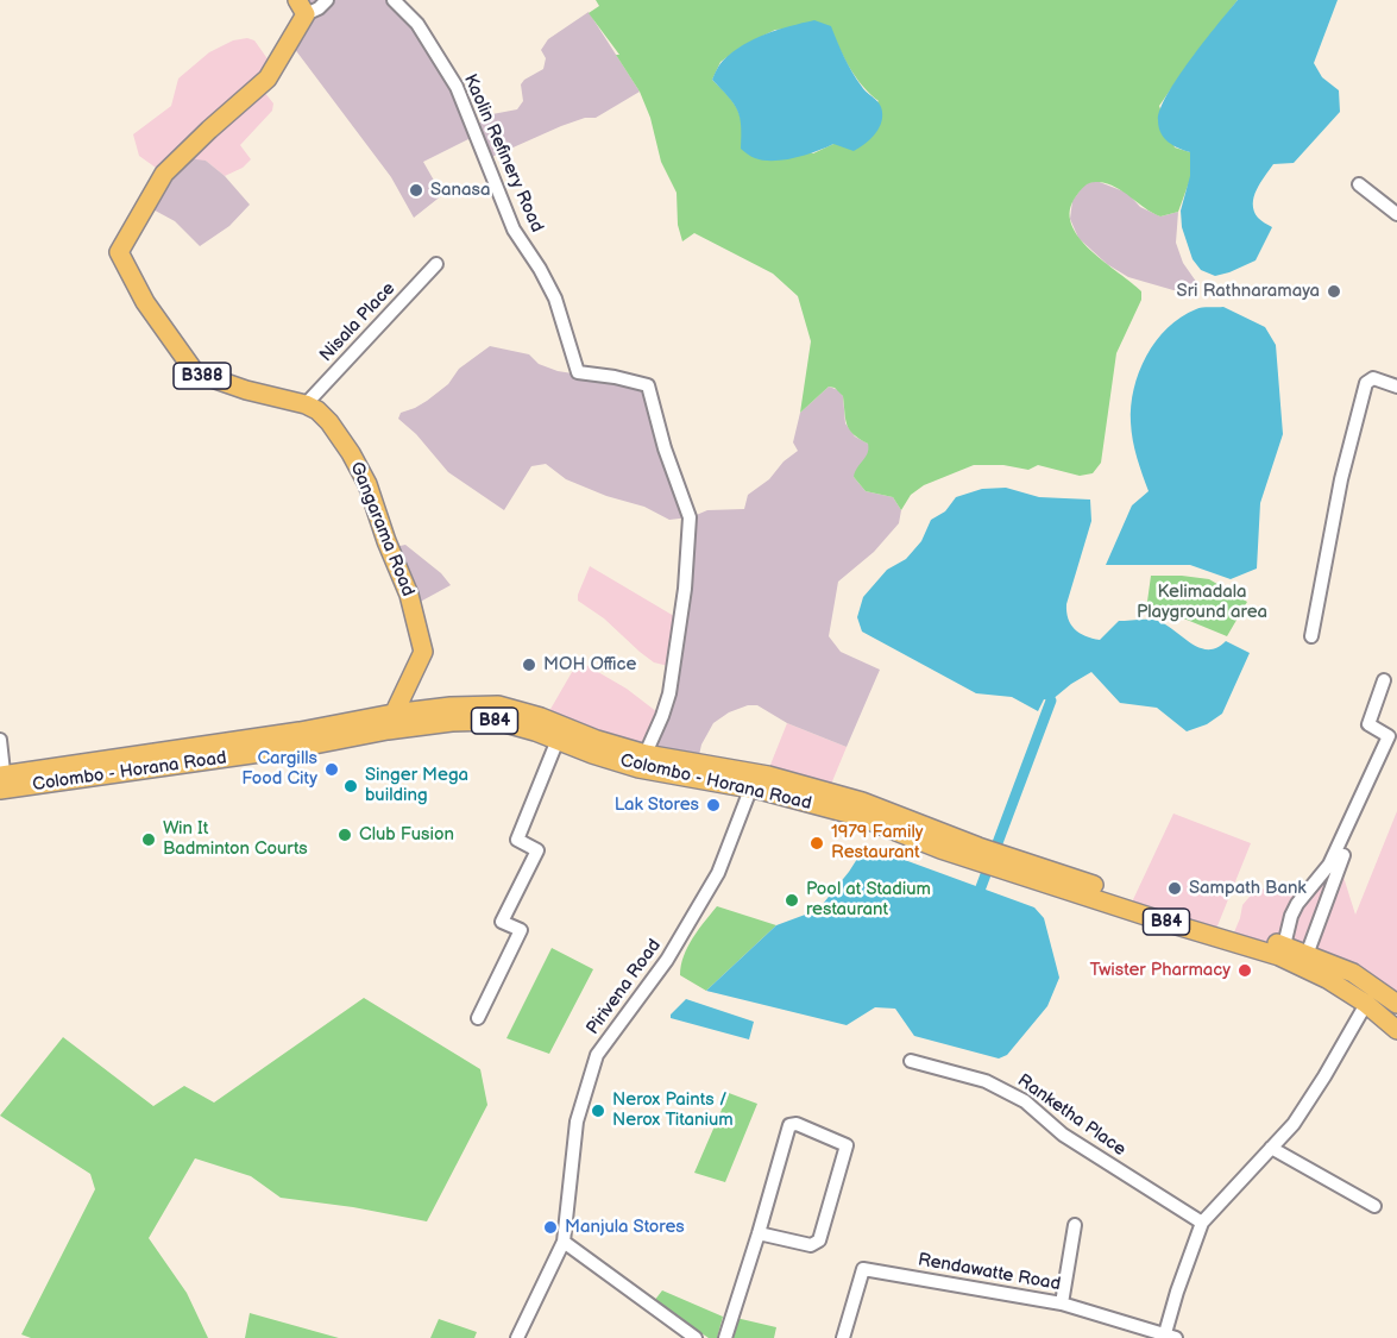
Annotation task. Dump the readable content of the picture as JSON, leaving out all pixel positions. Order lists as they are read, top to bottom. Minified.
{"streets":{"main road":["B388","Gangarama Road","B84","Colombo - Horana Road"],"street":["Kaolin Refinery Road","Nisala Place","Pirivena Road","Ranketha Place","Rendawatte Road"]},"crossings":[["Kaolin Refinery Road","Colombo - Horana Road"],["Nisala Place","Gangarama Road"],["Gangarama Road","Colombo - Horana Road"],["Colombo - Horana Road","Pirivena Road"]],"parks":["Kelimadala Playground area"],"places":["Sanasa","Sri Rathnaramaya","MOH Office","Cargills Food City","Singer Mega building","Lak Stores","Club Fusion","Win It Badminton Courts","1979 Family Restaurant","Sampath Bank","Pool at Stadium restaurant","Twister Pharmacy","Nerox Paints / Nerox Titanium","Manjula Stores"]}
